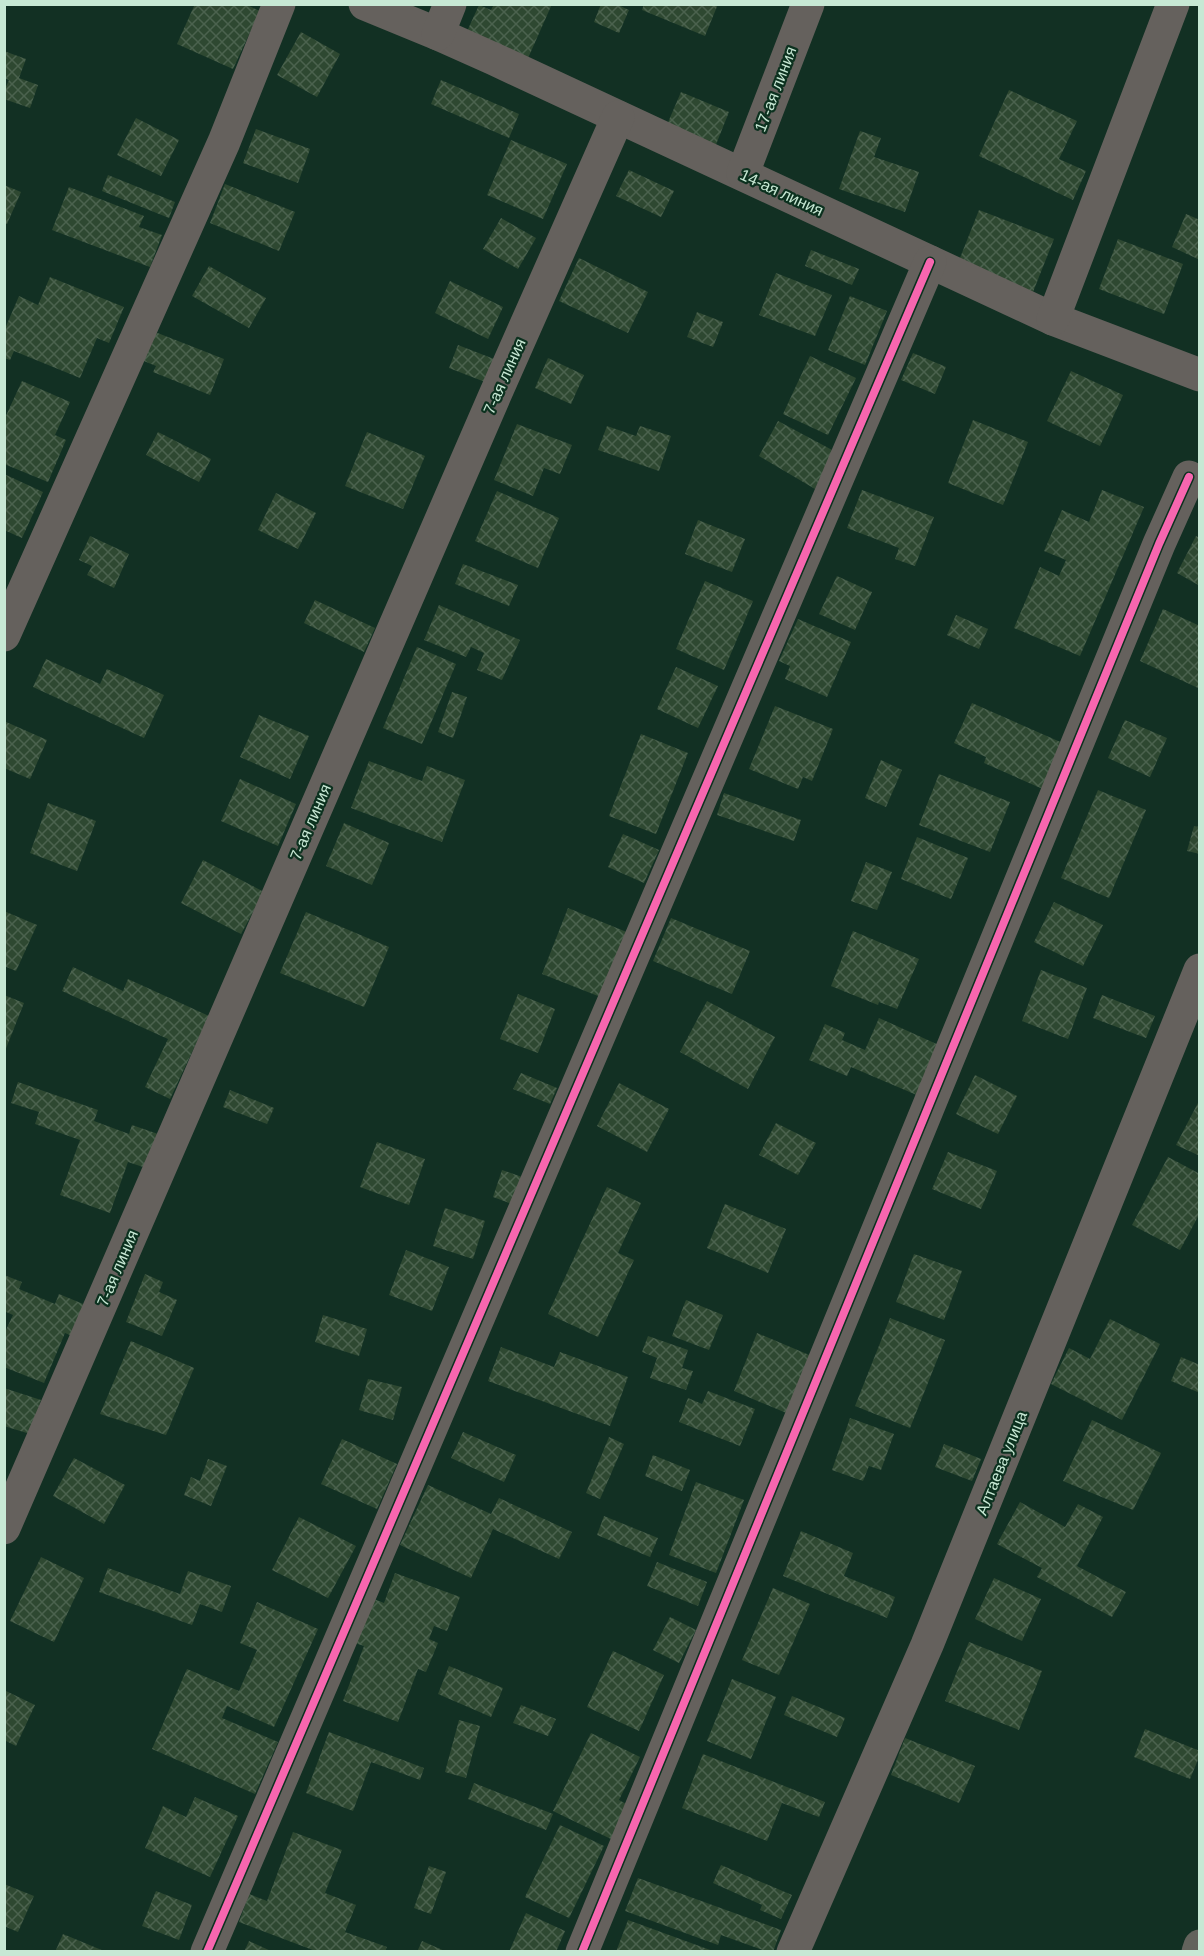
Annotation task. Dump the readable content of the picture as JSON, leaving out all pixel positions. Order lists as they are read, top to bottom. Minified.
{"streets":{"street":["17-ая линия","14-ая линия","7-ая линия","Алтаева улица"]},"crossings":[["17-ая линия","14-ая линия"],["14-ая линия","7-ая линия"]]}
